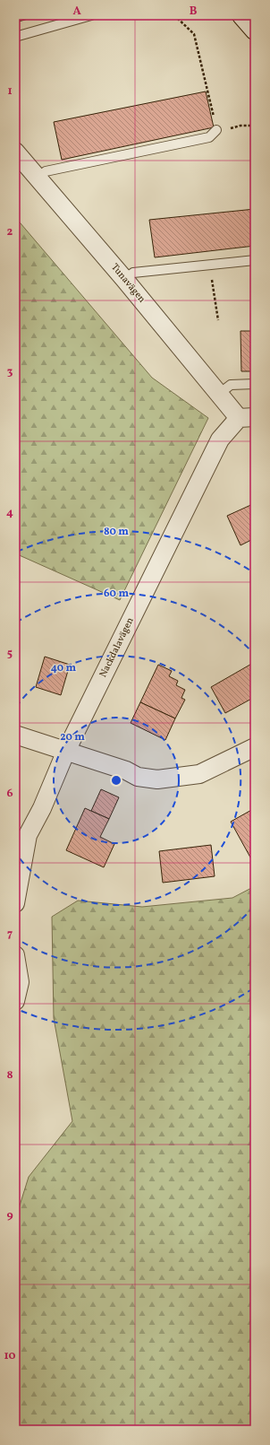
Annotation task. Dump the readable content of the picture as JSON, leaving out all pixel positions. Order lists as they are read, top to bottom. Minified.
{"streets":{"street":["Tunavägen","Nackdalavägen"]},"crossings":[["Tunavägen","Nackdalavägen"]],"grid":{"columns":["A","B"],"rows":["1","2","3","4","5","6","7","8","9","10"]},"rings":["80 m","60 m","40 m","20 m"]}
